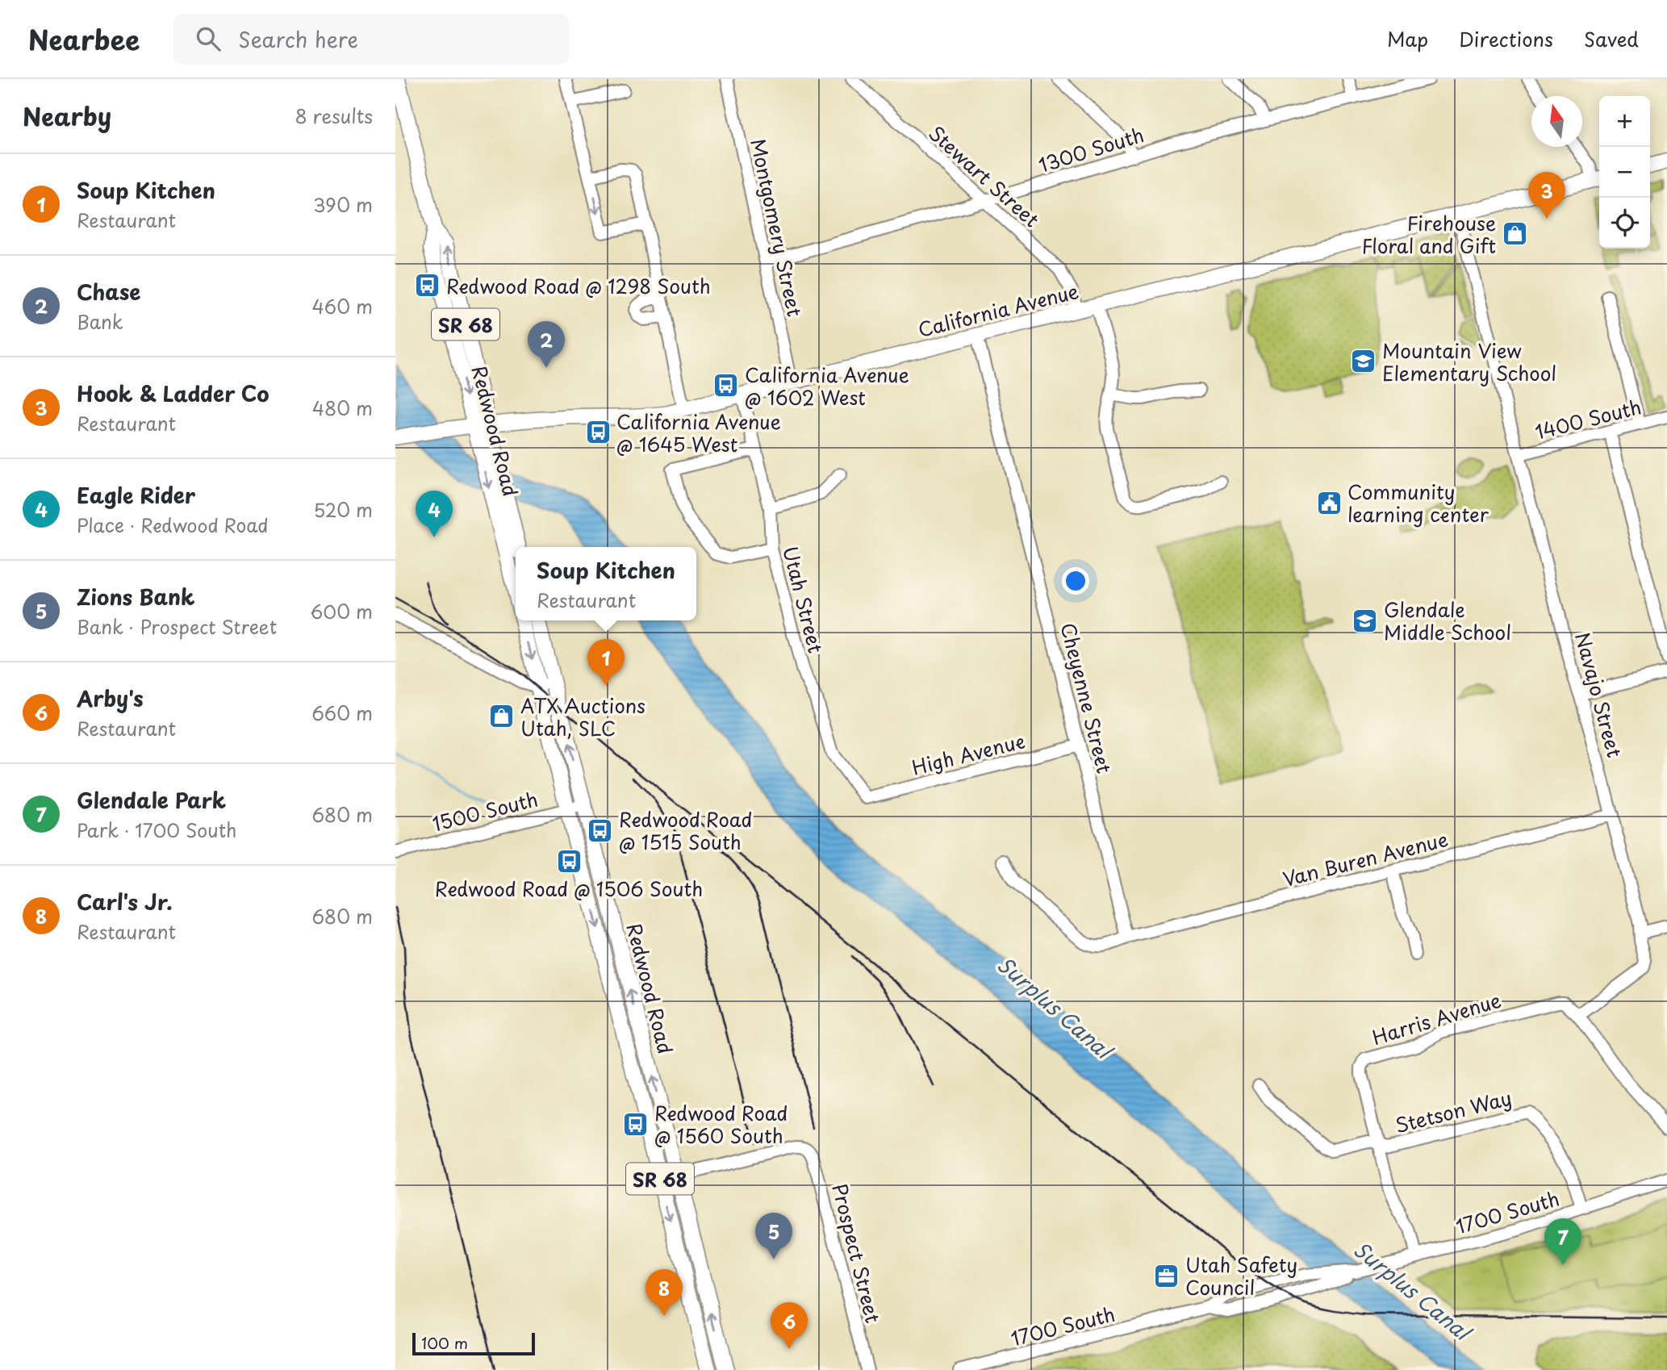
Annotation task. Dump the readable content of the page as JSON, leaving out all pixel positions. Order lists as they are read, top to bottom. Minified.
{"streets":{"main road":["California Avenue","SR 68","Redwood Road"],"street":["1300 South","Stewart Street","Montgomery Street","1400 South","Utah Street","Navajo Street","Cheyenne Street","High Avenue","1500 South","Van Buren Avenue","Harris Avenue","Stetson Way","1700 South","Prospect Street"]},"crossings":[["1300 South","Stewart Street"],["1300 South","Montgomery Street"],["Stewart Street","California Avenue"],["Montgomery Street","California Avenue"],["California Avenue","Redwood Road"],["California Avenue","Utah Street"],["California Avenue","Navajo Street"],["California Avenue","Cheyenne Street"],["1400 South","Navajo Street"],["Redwood Road","1500 South"],["Redwood Road","Prospect Street"],["Utah Street","High Avenue"],["Navajo Street","Van Buren Avenue"],["Navajo Street","Harris Avenue"],["Cheyenne Street","High Avenue"],["Cheyenne Street","Van Buren Avenue"],["Harris Avenue","Stetson Way"],["Stetson Way","1700 South"]],"water":["Surplus Canal"],"places":{"shop":["Firehouse Floral and Gift","ATX Auctions Utah, SLC"],"bus stop":["Redwood Road @ 1298 South","California Avenue @ 1602 West","California Avenue @ 1645 West","Redwood Road @ 1515 South","Redwood Road @ 1506 South","Redwood Road @ 1560 South"],"school or university":["Mountain View Elementary School","Glendale Middle School"],"public building":["Community learning center"],"office":["Utah Safety Council"]},"scale_bar":"100 m","north":"top","page":{"header":"Nearbee","search":"Search here","nav":["Map","Directions","Saved"],"heading":["Nearby","8 results"],"map_buttons":["+","−"],"list":[{"mark":"1","name":"Soup Kitchen","note":"Restaurant","value":"390 m"},{"mark":"2","name":"Chase","note":"Bank","value":"460 m"},{"mark":"3","name":"Hook & Ladder Co","note":"Restaurant","value":"480 m"},{"mark":"4","name":"Eagle Rider","note":"Place · Redwood Road","value":"520 m"},{"mark":"5","name":"Zions Bank","note":"Bank · Prospect Street","value":"600 m"},{"mark":"6","name":"Arby's","note":"Restaurant","value":"660 m"},{"mark":"7","name":"Glendale Park","note":"Park · 1700 South","value":"680 m"},{"mark":"8","name":"Carl's Jr.","note":"Restaurant","value":"680 m"}],"pins":["3","2","4","1","5","7","8","6"],"popup":["Soup Kitchen","Restaurant"],"scale":"100 m"}}
